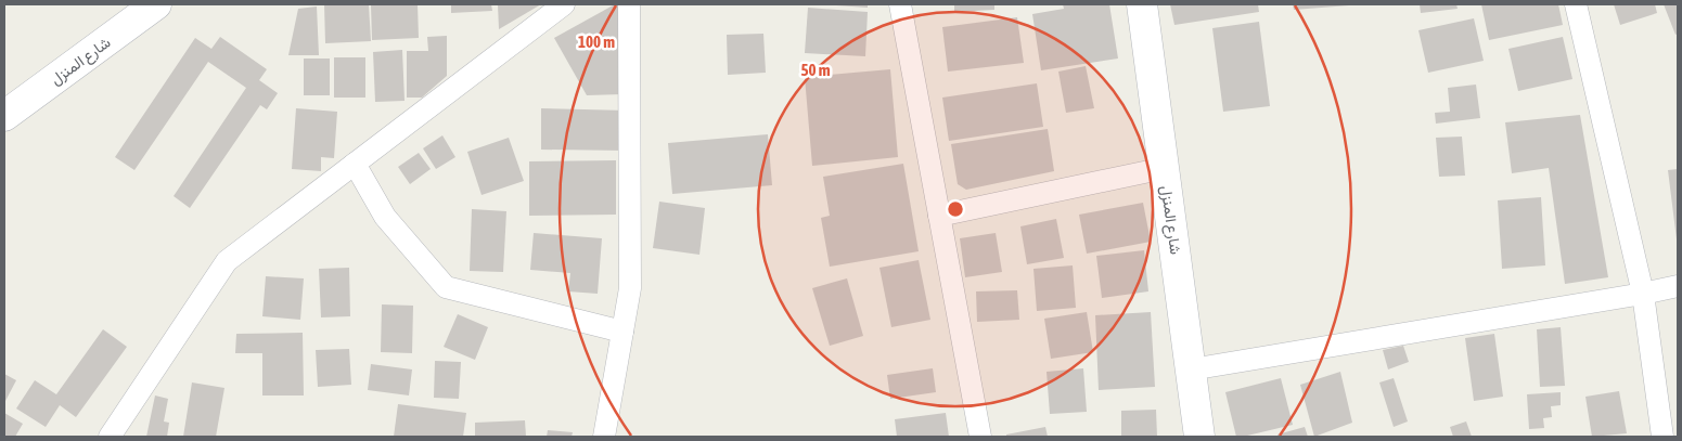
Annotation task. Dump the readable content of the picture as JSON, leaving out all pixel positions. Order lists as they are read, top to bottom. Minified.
{"streets":{"street":["شارع المنزل"]},"rings":["100 m","50 m"]}
